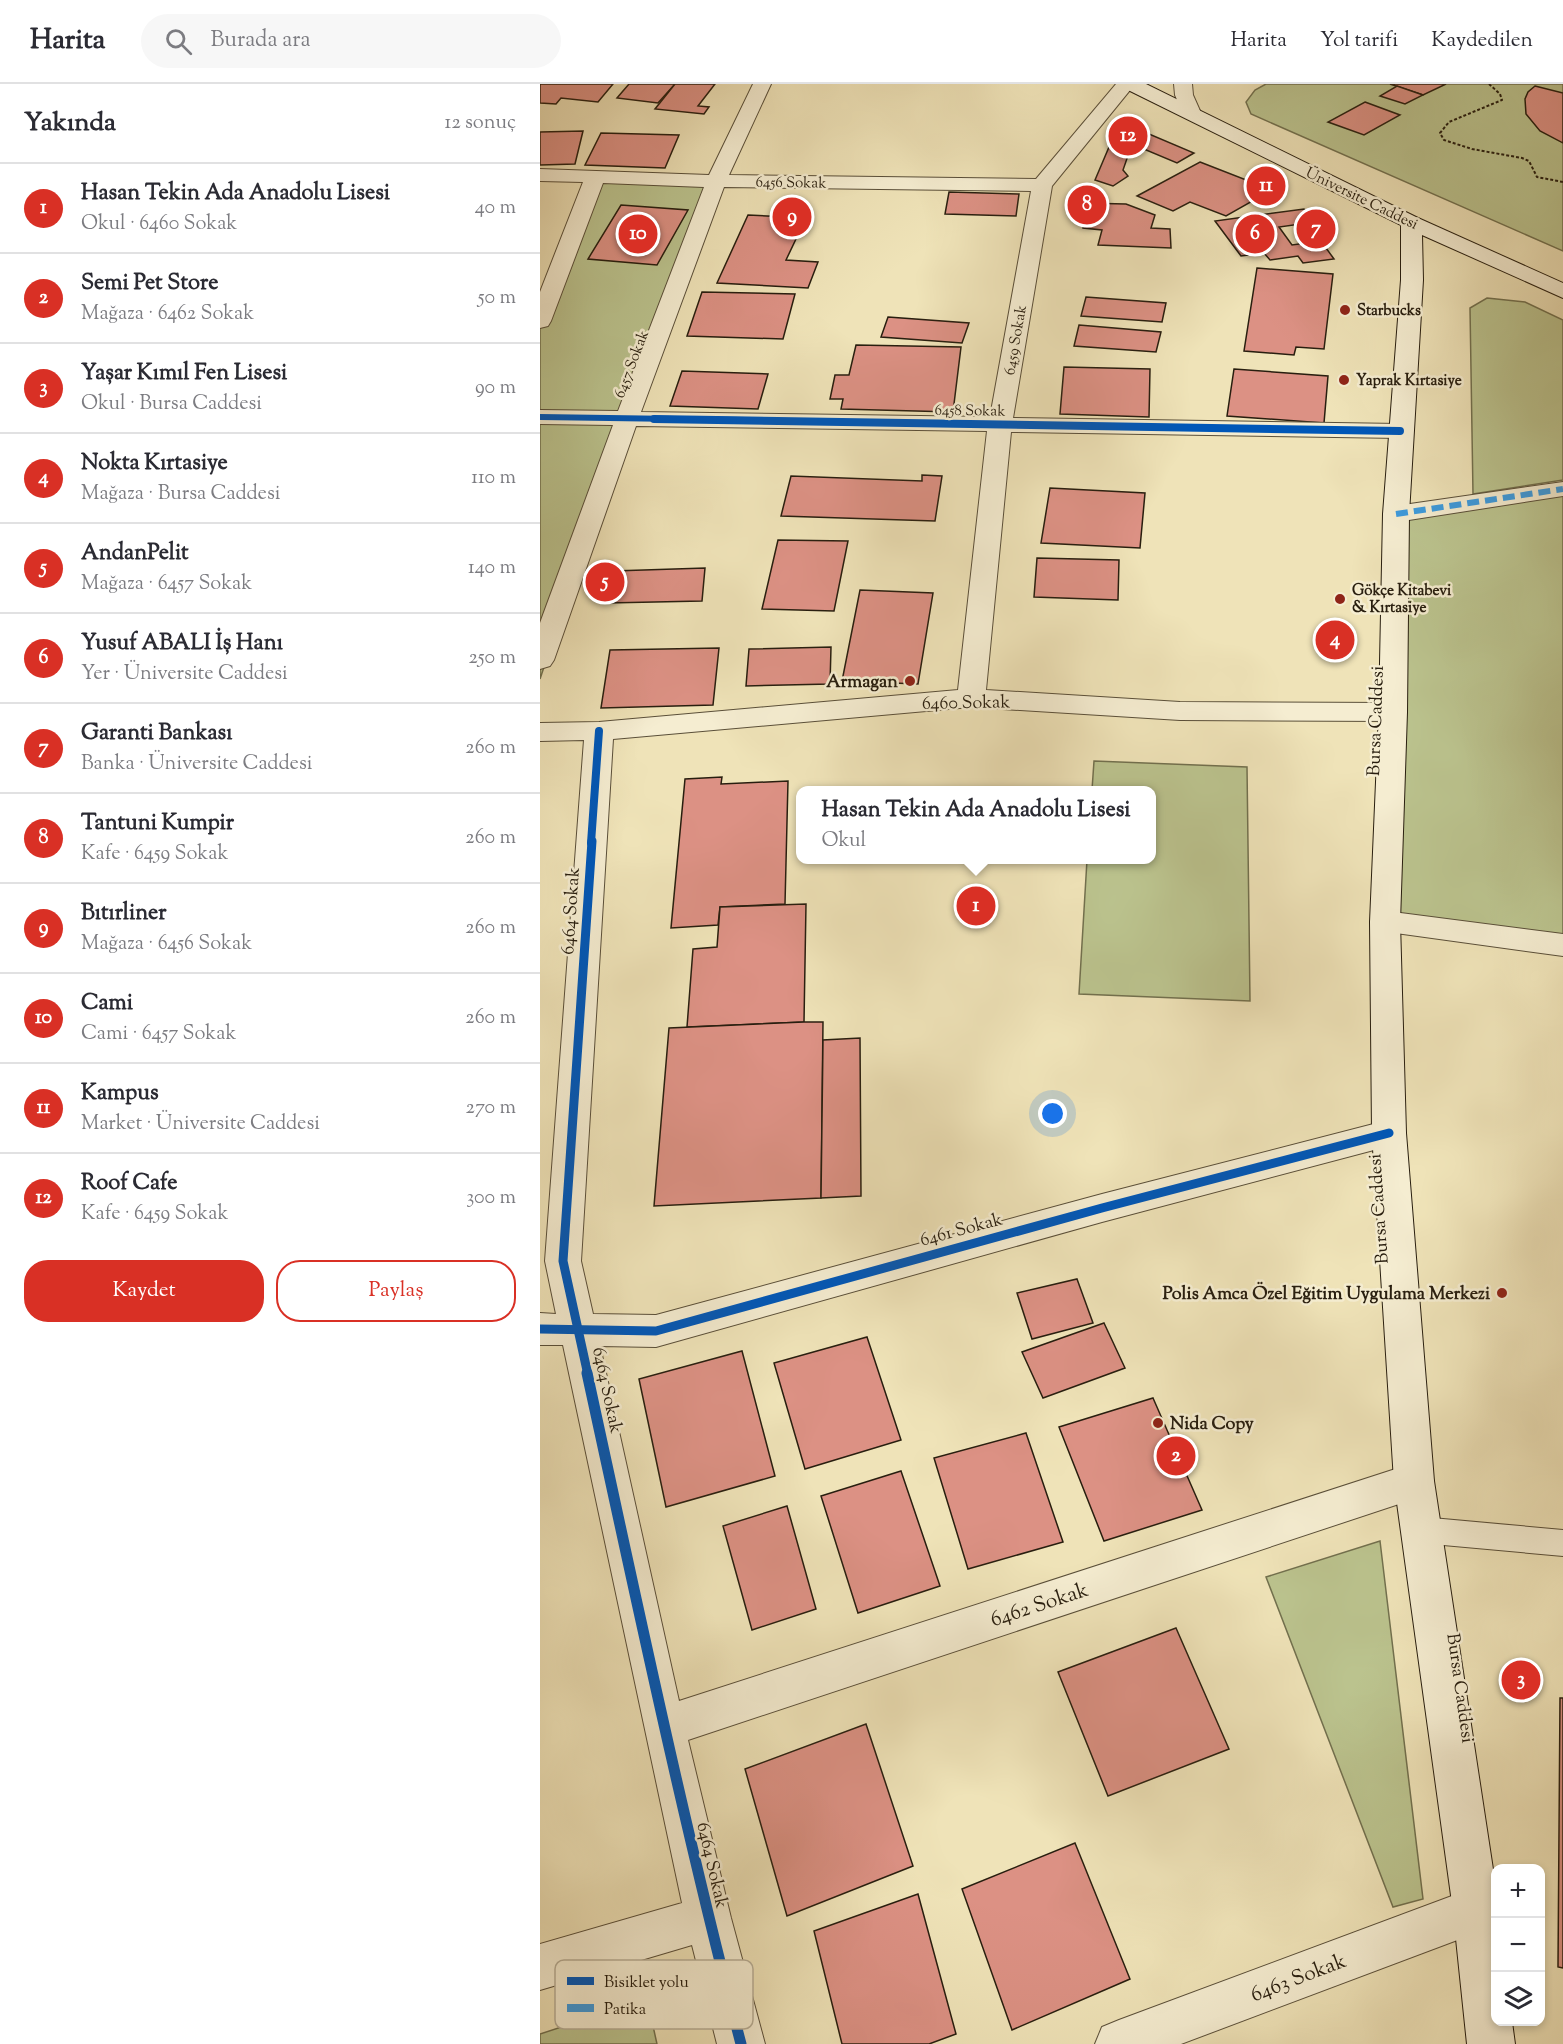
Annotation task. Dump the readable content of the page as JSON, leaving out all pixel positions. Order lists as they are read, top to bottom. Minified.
{"streets":{"street":["6456 Sokak","Üniversite Caddesi","6459 Sokak","6457 Sokak","6458 Sokak","6460 Sokak","Bursa Caddesi","6464 Sokak","6461 Sokak","6462 Sokak","6463 Sokak"]},"crossings":[["6456 Sokak","6459 Sokak"],["6456 Sokak","6457 Sokak"],["Üniversite Caddesi","Bursa Caddesi"],["6459 Sokak","6458 Sokak"],["6459 Sokak","6460 Sokak"],["6457 Sokak","6458 Sokak"],["6458 Sokak","Bursa Caddesi"],["6460 Sokak","Bursa Caddesi"],["6460 Sokak","6464 Sokak"],["Bursa Caddesi","6461 Sokak"],["Bursa Caddesi","6462 Sokak"],["Bursa Caddesi","6463 Sokak"],["6464 Sokak","6461 Sokak"],["6464 Sokak","6462 Sokak"]],"places":["Starbucks","Yaprak Kırtasiye","Gökçe Kitabevi & Kırtasiye","Armagan","Polis Amca Özel Eğitim Uygulama Merkezi","Nida Copy"],"legend":["Bisiklet yolu","Patika"],"page":{"header":"Harita","search":"Burada ara","nav":["Harita","Yol tarifi","Kaydedilen"],"heading":["Yakında","12 sonuç"],"pins":["12","11","8","9","7","6","10","5","4","1","2","3"],"list":[{"mark":"1","name":"Hasan Tekin Ada Anadolu Lisesi","note":"Okul · 6460 Sokak","value":"40 m"},{"mark":"2","name":"Semi Pet Store","note":"Mağaza · 6462 Sokak","value":"50 m"},{"mark":"3","name":"Yaşar Kımıl Fen Lisesi","note":"Okul · Bursa Caddesi","value":"90 m"},{"mark":"4","name":"Nokta Kırtasiye","note":"Mağaza · Bursa Caddesi","value":"110 m"},{"mark":"5","name":"AndanPelit","note":"Mağaza · 6457 Sokak","value":"140 m"},{"mark":"6","name":"Yusuf ABALI İş Hanı","note":"Yer · Üniversite Caddesi","value":"250 m"},{"mark":"7","name":"Garanti Bankası","note":"Banka · Üniversite Caddesi","value":"260 m"},{"mark":"8","name":"Tantuni Kumpir","note":"Kafe · 6459 Sokak","value":"260 m"},{"mark":"9","name":"Bıtırliner","note":"Mağaza · 6456 Sokak","value":"260 m"},{"mark":"10","name":"Cami","note":"Cami · 6457 Sokak","value":"260 m"},{"mark":"11","name":"Kampus","note":"Market · Üniversite Caddesi","value":"270 m"},{"mark":"12","name":"Roof Cafe","note":"Kafe · 6459 Sokak","value":"300 m"}],"popup":["Hasan Tekin Ada Anadolu Lisesi","Okul"],"buttons":["Kaydet","Paylaş"],"map_buttons":["+","−"]}}
